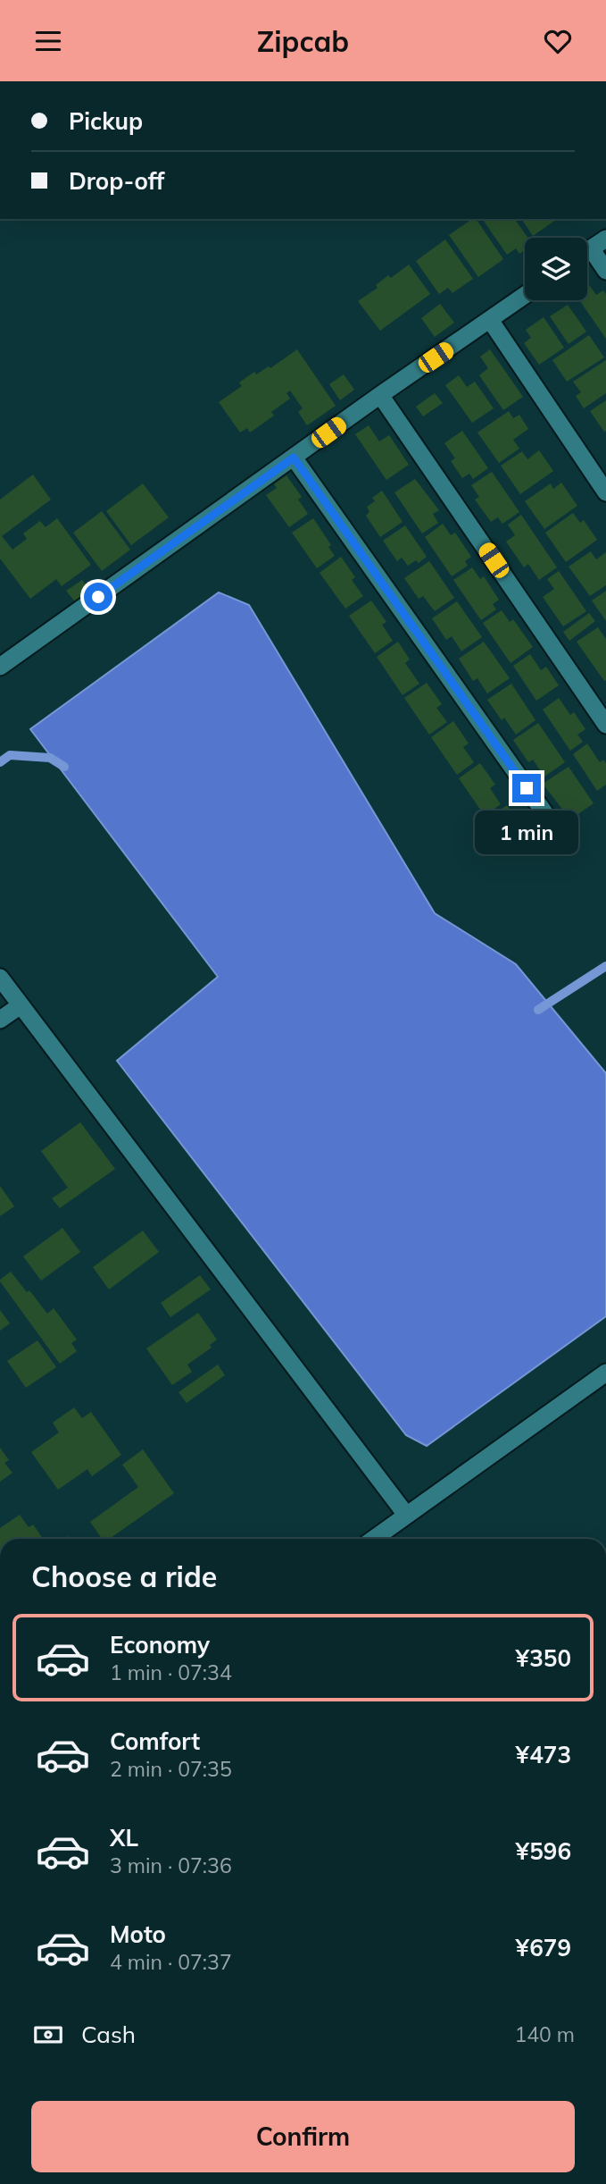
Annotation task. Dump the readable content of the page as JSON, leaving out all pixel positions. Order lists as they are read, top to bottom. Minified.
{"page":{"header":"Zipcab","banner":["Pickup","Drop-off"],"bubble":"1 min","heading":"Choose a ride","list":[{"name":"Economy","note":"1 min · 07:34","value":"¥350"},{"name":"Comfort","note":"2 min · 07:35","value":"¥473"},{"name":"XL","note":"3 min · 07:36","value":"¥596"},{"name":"Moto","note":"4 min · 07:37","value":"¥679"}],"pay":["Cash","140 m"],"buttons":"Confirm"}}
